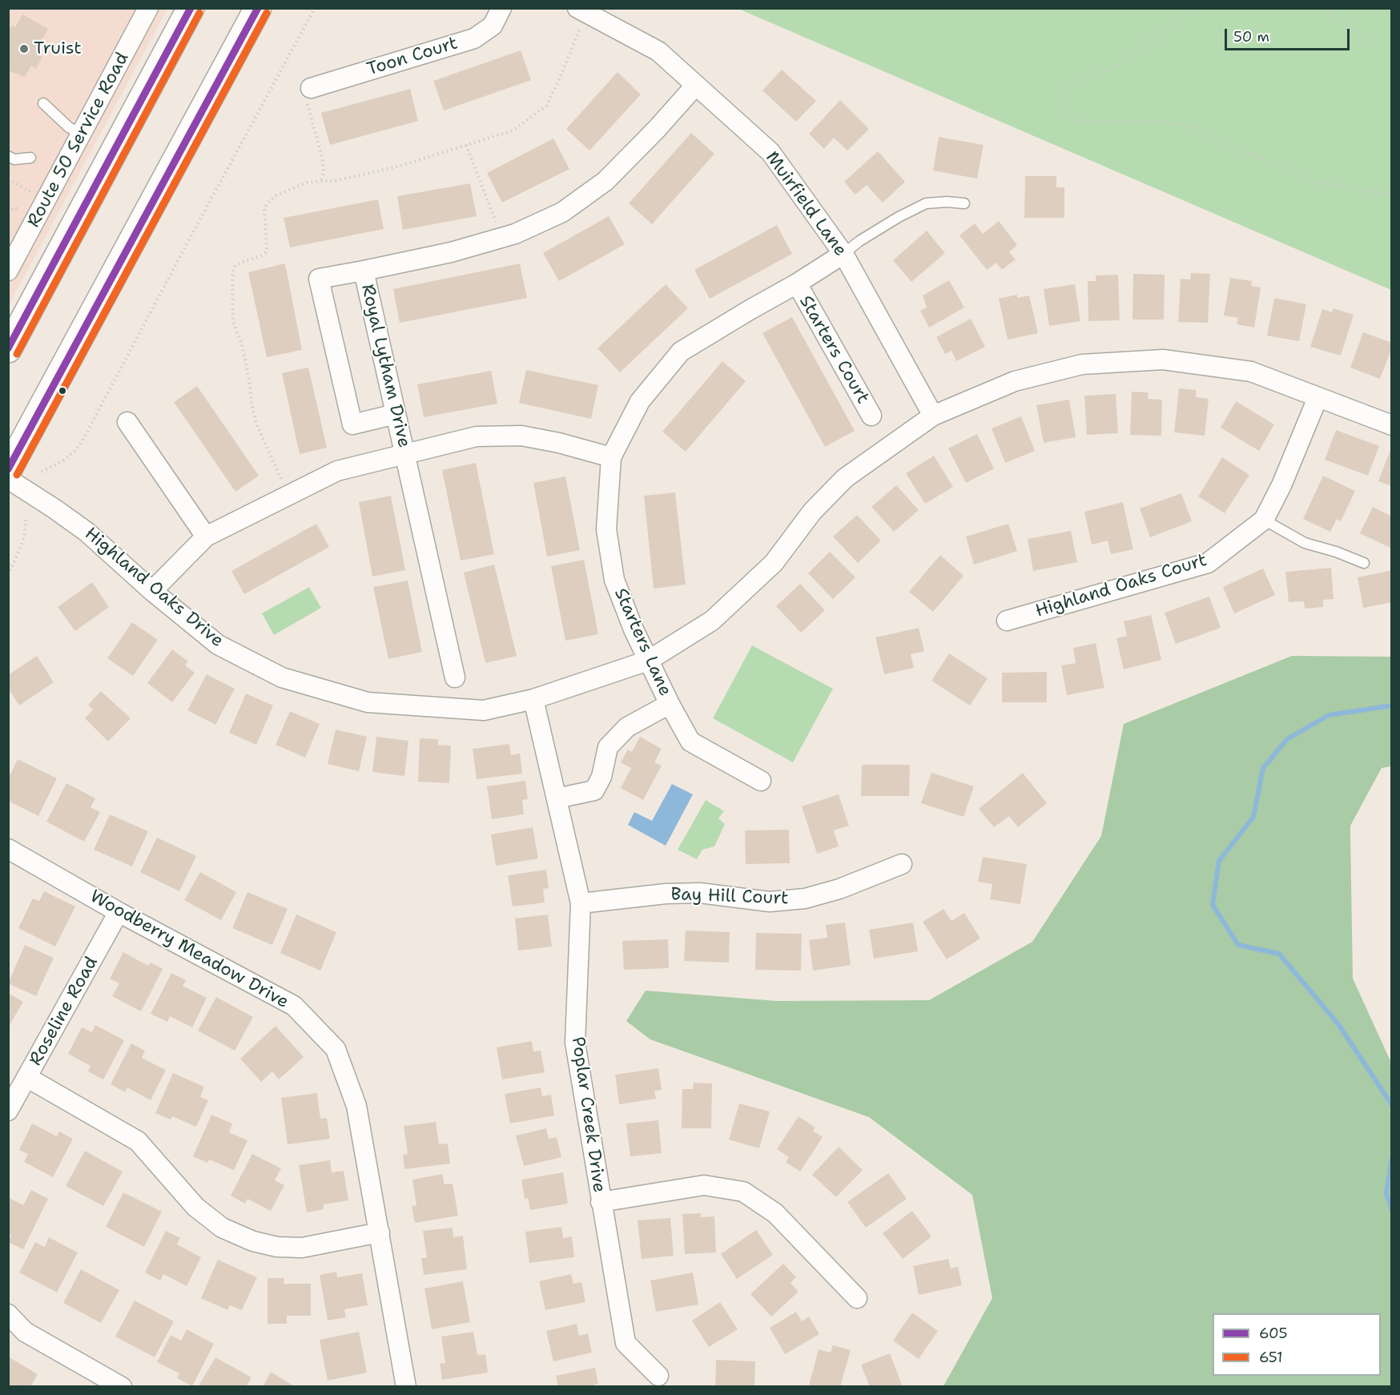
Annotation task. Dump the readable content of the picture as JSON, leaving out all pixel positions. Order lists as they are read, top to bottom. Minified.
{"streets":{"street":["Toon Court","Route 50 Service Road","Muirfield Lane","Starters Court","Royal Lytham Drive","Highland Oaks Court","Highland Oaks Drive","Starters Lane","Bay Hill Court","Woodberry Meadow Drive","Roseline Road","Poplar Creek Drive"]},"crossings":[["Muirfield Lane","Royal Lytham Drive"],["Muirfield Lane","Highland Oaks Drive"],["Muirfield Lane","Starters Lane"],["Starters Court","Starters Lane"],["Highland Oaks Court","Highland Oaks Drive"],["Highland Oaks Drive","Starters Lane"],["Highland Oaks Drive","Poplar Creek Drive"],["Bay Hill Court","Poplar Creek Drive"],["Woodberry Meadow Drive","Roseline Road"]],"places":["Truist"],"lines":["transit line 605","transit line 651"],"legend":["605","651"],"scale_bar":"50 m"}
